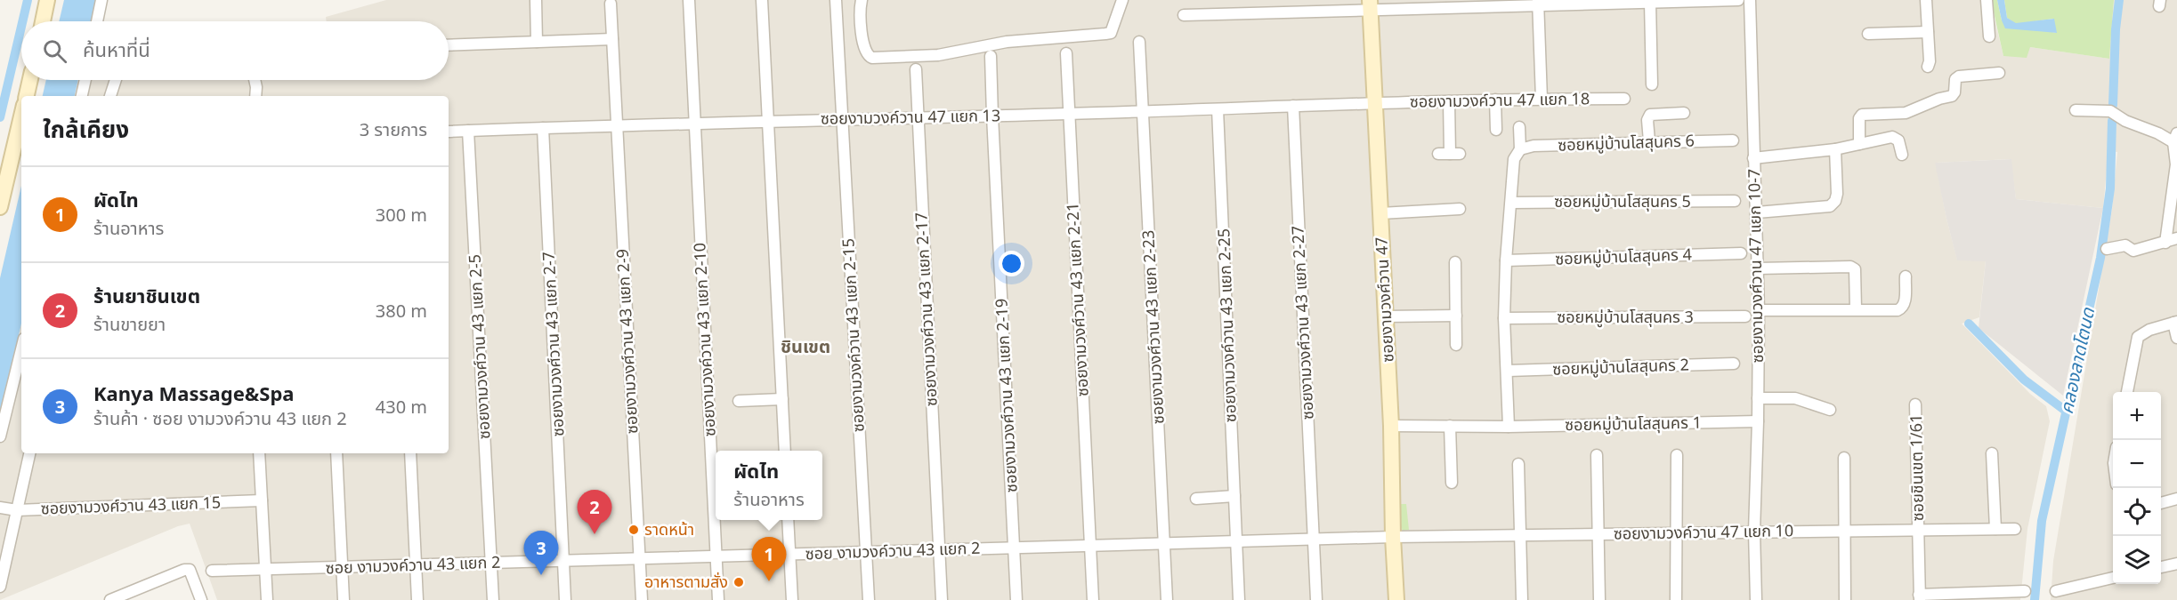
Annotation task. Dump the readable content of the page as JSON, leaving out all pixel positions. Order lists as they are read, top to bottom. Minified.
{"streets":{"street":["ซอยงามวงค์วาน 47 แยก 18","ซอยงามวงค์วาน 47 แยก 13","ซอยหมู่บ้านโสสุนคร 6","ซอยหมู่บ้านโสสุนคร 5","ซอยหมู่บ้านโสสุนคร 4","ซอยงามวงศ์วาน 47 แยก 10-7","ซอยงามวงศ์วาน 43 แยก 2-21","ซอยงามวงศ์วาน 47","ซอยงามวงศ์วาน 43 แยก 2-17","ซอยหมู่บ้านโสสุนคร 3","ซอยงามวงศ์วาน 43 แยก 2-27","ซอยงามวงค์วาน 43 แยก 2-25","ซอยงามวงศ์วาน 43 แยก 2-23","ซอยงามวงค์วาน 43 แยก 2-15","ซอยงามวงค์วาน 43 แยก 2-10","ซอยงามวงศ์วาน 43 แยก 2-9","ซอยงามวงศ์วาน 43 แยก 2-7","ซอยงามวงศ์วาน 43 แยก 2-5","ซอยหมู่บ้านโสสุนคร 2","ซอยงามวงศ์วาน 43 แยก 2-19","ซอยหมู่บ้านโสสุนคร 1","ซอยชินเขต 1/61","ซอยงามวงศ์วาน 43 แยก 15","ซอยงามวงค์วาน 47 แยก 10","ซอย งามวงค์วาน 43 แยก 2"]},"crossings":[["ซอยงามวงค์วาน 47 แยก 18","ซอยงามวงค์วาน 47 แยก 13"],["ซอยงามวงค์วาน 47 แยก 18","ซอยงามวงศ์วาน 47"],["ซอยงามวงค์วาน 47 แยก 13","ซอยงามวงศ์วาน 43 แยก 2-21"],["ซอยงามวงค์วาน 47 แยก 13","ซอยงามวงศ์วาน 47"],["ซอยงามวงค์วาน 47 แยก 13","ซอยงามวงศ์วาน 43 แยก 2-17"],["ซอยงามวงค์วาน 47 แยก 13","ซอยงามวงศ์วาน 43 แยก 2-27"],["ซอยงามวงค์วาน 47 แยก 13","ซอยงามวงค์วาน 43 แยก 2-25"],["ซอยงามวงค์วาน 47 แยก 13","ซอยงามวงศ์วาน 43 แยก 2-23"],["ซอยงามวงค์วาน 47 แยก 13","ซอยงามวงค์วาน 43 แยก 2-15"],["ซอยงามวงค์วาน 47 แยก 13","ซอยงามวงค์วาน 43 แยก 2-10"],["ซอยงามวงค์วาน 47 แยก 13","ซอยงามวงศ์วาน 43 แยก 2-9"],["ซอยงามวงค์วาน 47 แยก 13","ซอยงามวงศ์วาน 43 แยก 2-7"],["ซอยงามวงค์วาน 47 แยก 13","ซอยงามวงศ์วาน 43 แยก 2-5"],["ซอยงามวงค์วาน 47 แยก 13","ซอยงามวงศ์วาน 43 แยก 2-19"],["ซอยงามวงศ์วาน 47 แยก 10-7","ซอยหมู่บ้านโสสุนคร 1"],["ซอยงามวงศ์วาน 47 แยก 10-7","ซอยงามวงค์วาน 47 แยก 10"],["ซอยงามวงศ์วาน 43 แยก 2-21","ซอย งามวงค์วาน 43 แยก 2"],["ซอยงามวงศ์วาน 47","ซอยหมู่บ้านโสสุนคร 1"],["ซอยงามวงศ์วาน 47","ซอยงามวงค์วาน 47 แยก 10"],["ซอยงามวงศ์วาน 47","ซอย งามวงค์วาน 43 แยก 2"],["ซอยงามวงศ์วาน 43 แยก 2-17","ซอย งามวงค์วาน 43 แยก 2"],["ซอยงามวงศ์วาน 43 แยก 2-27","ซอย งามวงค์วาน 43 แยก 2"],["ซอยงามวงค์วาน 43 แยก 2-25","ซอย งามวงค์วาน 43 แยก 2"],["ซอยงามวงศ์วาน 43 แยก 2-23","ซอย งามวงค์วาน 43 แยก 2"],["ซอยงามวงค์วาน 43 แยก 2-15","ซอย งามวงค์วาน 43 แยก 2"],["ซอยงามวงค์วาน 43 แยก 2-10","ซอย งามวงค์วาน 43 แยก 2"],["ซอยงามวงศ์วาน 43 แยก 2-9","ซอย งามวงค์วาน 43 แยก 2"],["ซอยงามวงศ์วาน 43 แยก 2-7","ซอย งามวงค์วาน 43 แยก 2"],["ซอยงามวงศ์วาน 43 แยก 2-5","ซอย งามวงค์วาน 43 แยก 2"],["ซอยงามวงศ์วาน 43 แยก 2-19","ซอย งามวงค์วาน 43 แยก 2"],["ซอยชินเขต 1/61","ซอยงามวงค์วาน 47 แยก 10"],["ซอยงามวงค์วาน 47 แยก 10","ซอย งามวงค์วาน 43 แยก 2"]],"districts":["ชินเขต"],"water":["คลองลาดโตนด"],"places":["ราดหน้า","อาหารตามสั่ง"],"page":{"search":"ค้นหาที่นี่","heading":["ใกล้เคียง","3 รายการ"],"list":[{"mark":"1","name":"ผัดไท","note":"ร้านอาหาร","value":"300 m"},{"mark":"2","name":"ร้านยาชินเขต","note":"ร้านขายยา","value":"380 m"},{"mark":"3","name":"Kanya Massage&Spa","note":"ร้านค้า · ซอย งามวงค์วาน 43 แยก 2","value":"430 m"}],"map_buttons":["+","−"],"popup":["ผัดไท","ร้านอาหาร"],"pins":["2","3","1"]}}
